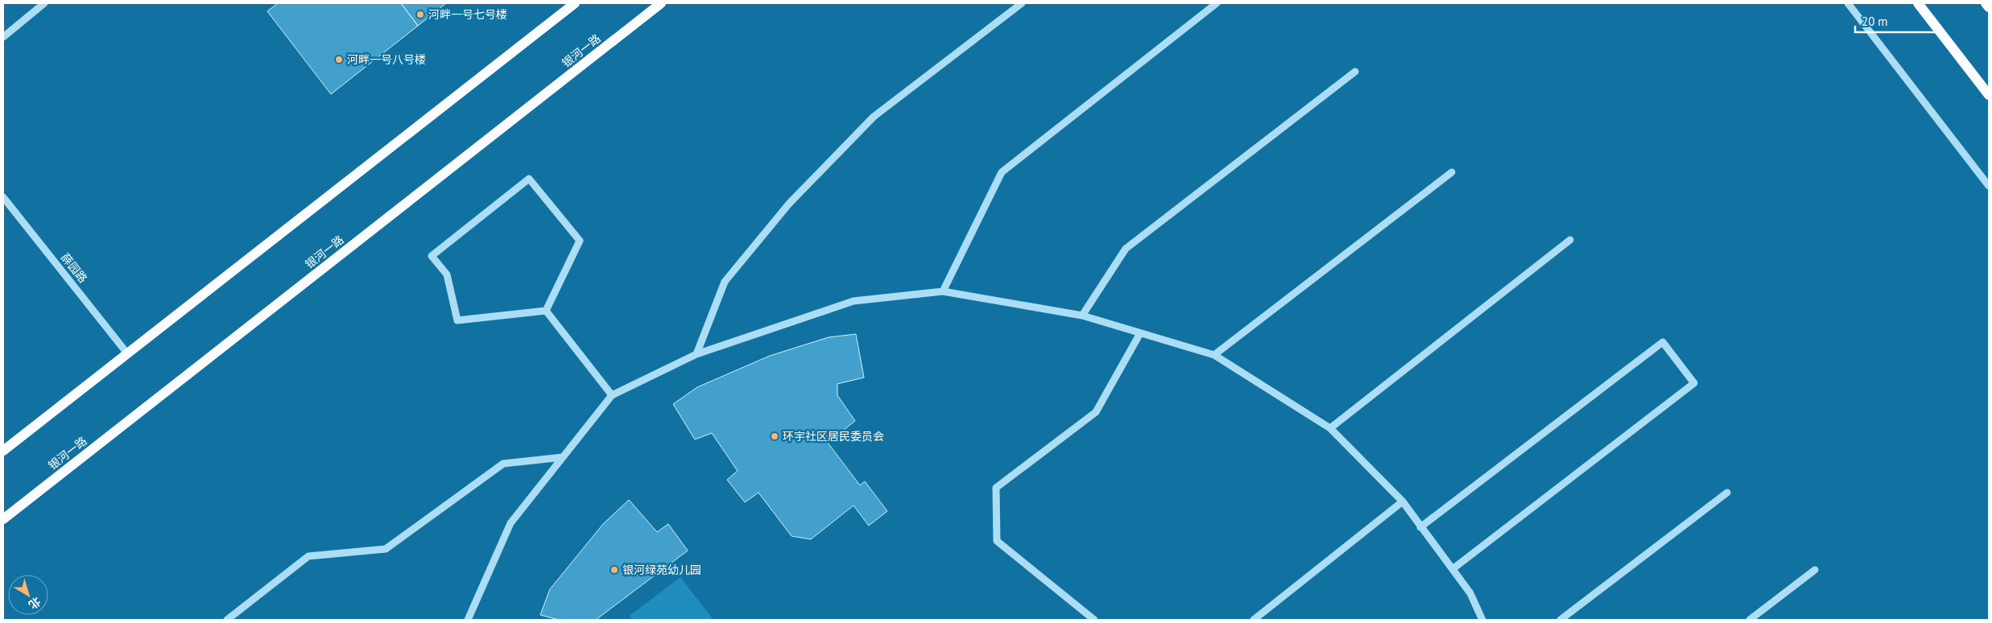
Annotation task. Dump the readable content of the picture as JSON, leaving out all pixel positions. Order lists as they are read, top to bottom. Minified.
{"streets":{"main road":["银河一路"],"street":["薛园路"]},"places":["河畔一号七号楼","河畔一号八号楼","环宇社区居民委员会","银河绿苑幼儿园"],"scale_bar":"20 m","north":"bottom right"}
